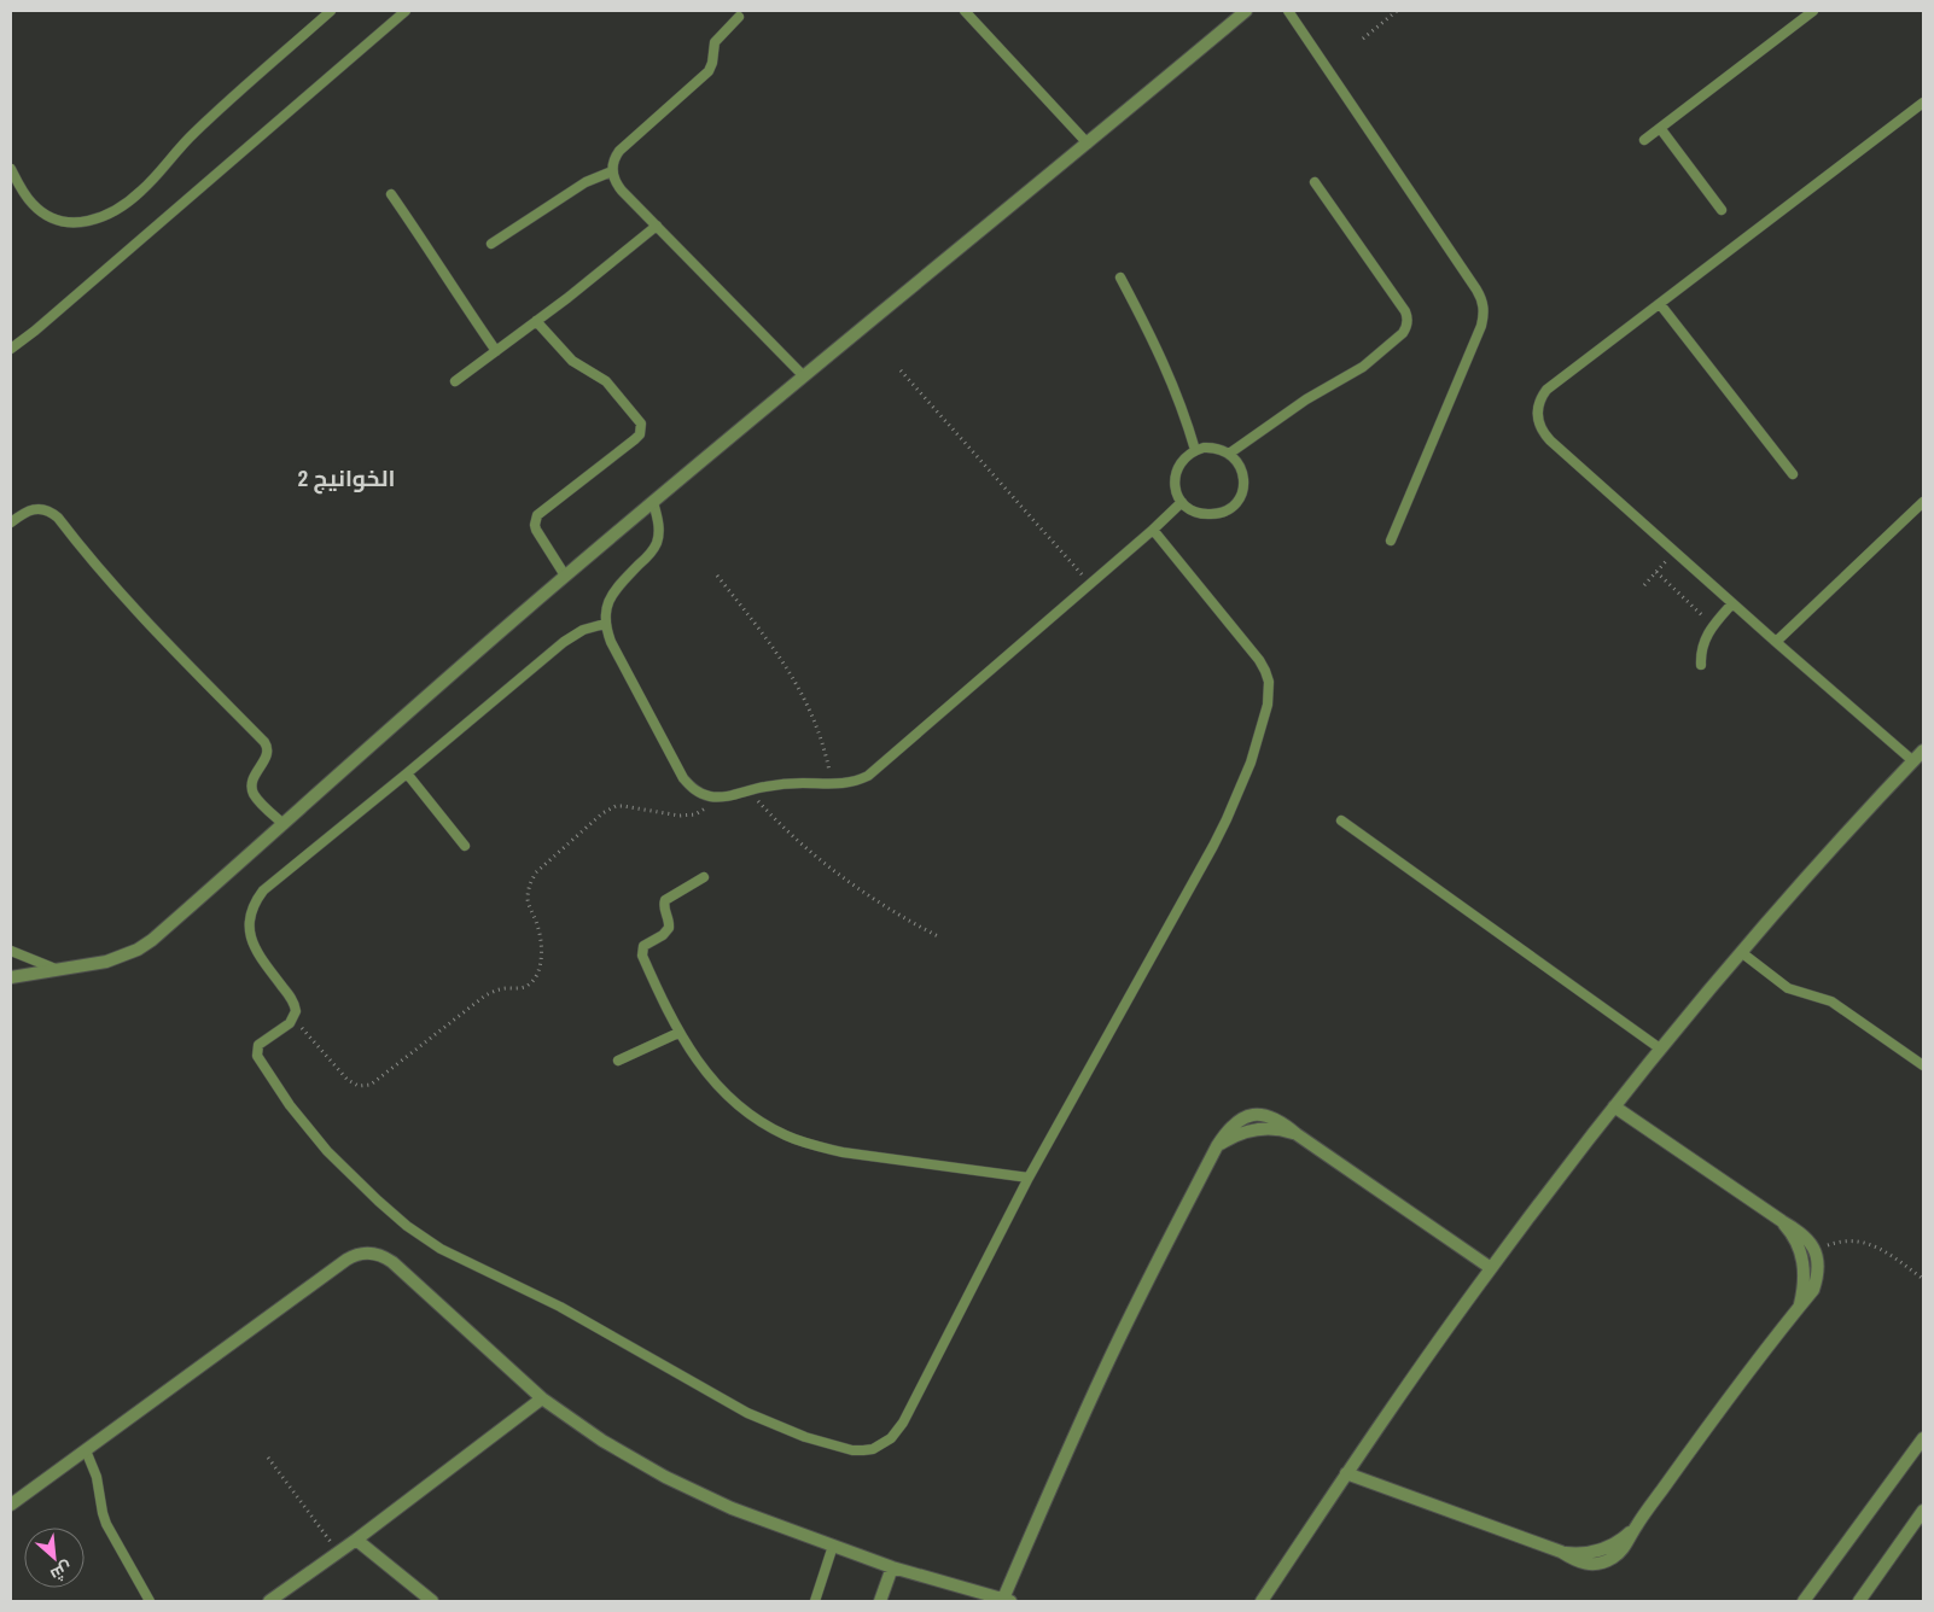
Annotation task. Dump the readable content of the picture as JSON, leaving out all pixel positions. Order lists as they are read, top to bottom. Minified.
{"districts":["الخوانيج 2"],"north":"bottom right"}
